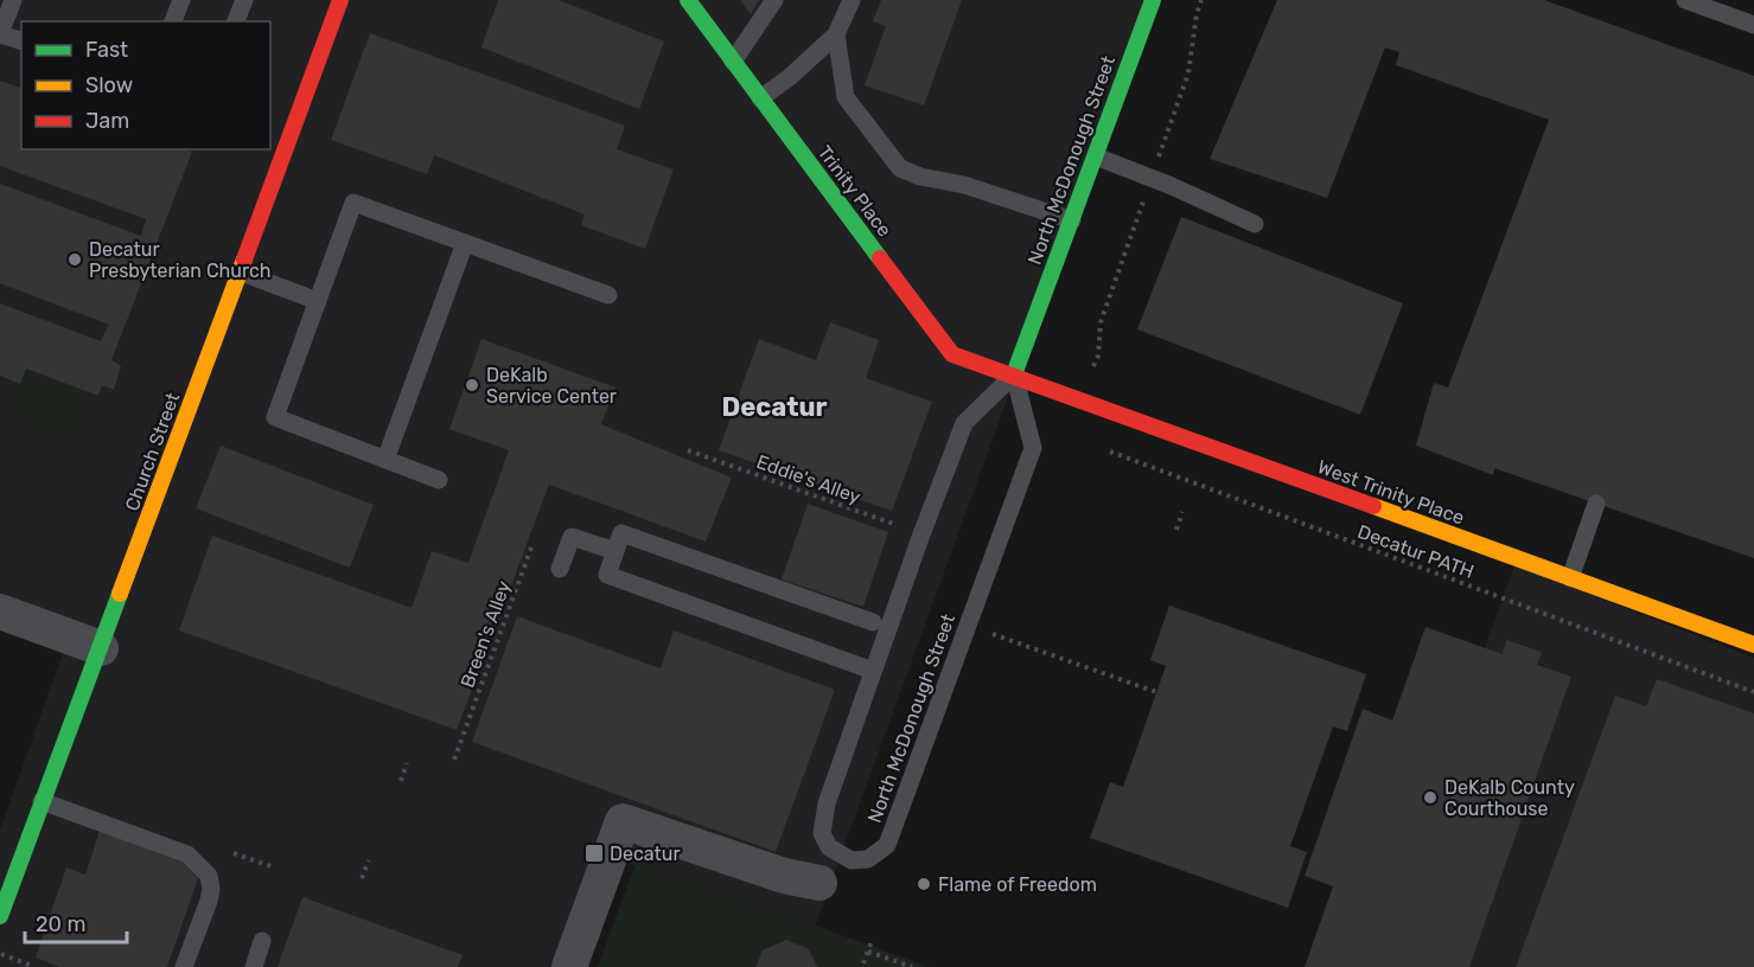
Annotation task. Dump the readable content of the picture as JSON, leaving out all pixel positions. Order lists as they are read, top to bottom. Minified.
{"streets":{"street":["North McDonough Street","Trinity Place","Church Street","West Trinity Place"],"path":["Eddie's Alley","Decatur PATH","Breen's Alley"]},"crossings":[["North McDonough Street","Trinity Place"],["North McDonough Street","Eddie's Alley"],["North McDonough Street","West Trinity Place"],["Trinity Place","West Trinity Place"]],"districts":["Decatur"],"places":{"other":["Decatur Presbyterian Church","DeKalb Service Center","DeKalb County Courthouse","Flame of Freedom"],"transit":["Decatur"]},"legend":["Fast","Slow","Jam"],"scale_bar":"20 m"}
